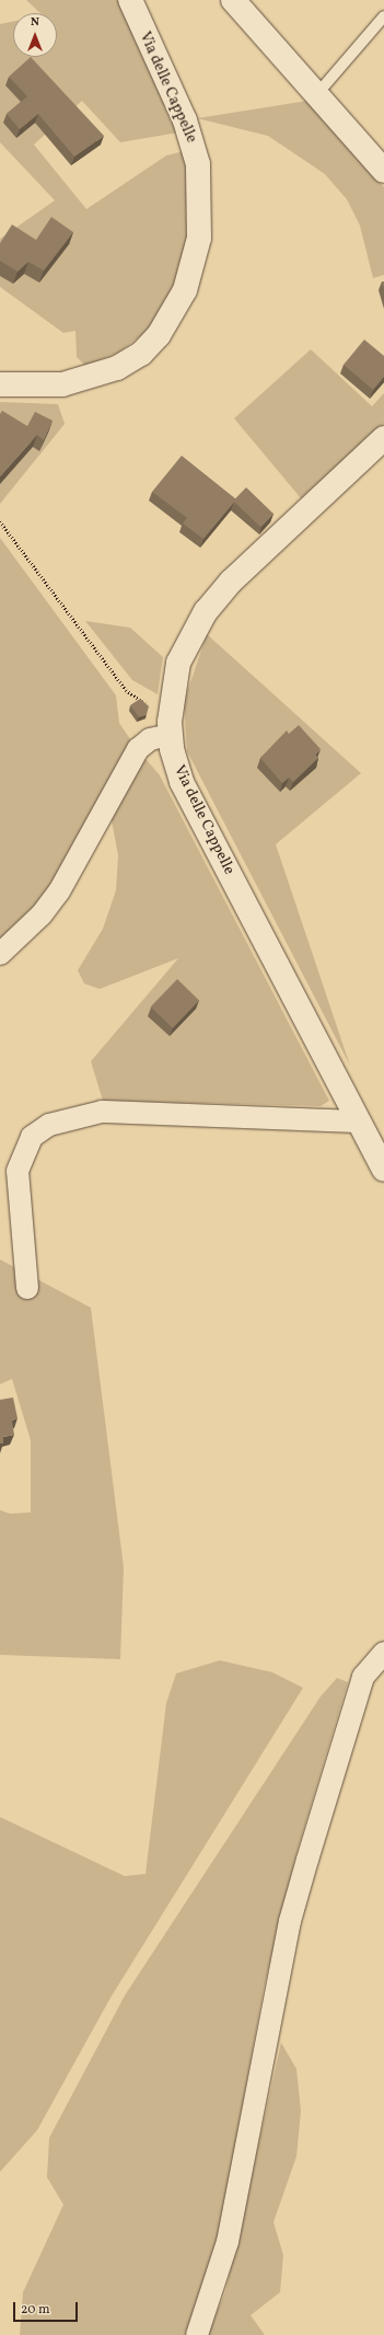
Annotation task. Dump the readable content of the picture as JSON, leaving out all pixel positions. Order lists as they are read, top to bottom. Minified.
{"streets":{"main road":["Via delle Cappelle"]},"scale_bar":"20 m","north":"top"}
